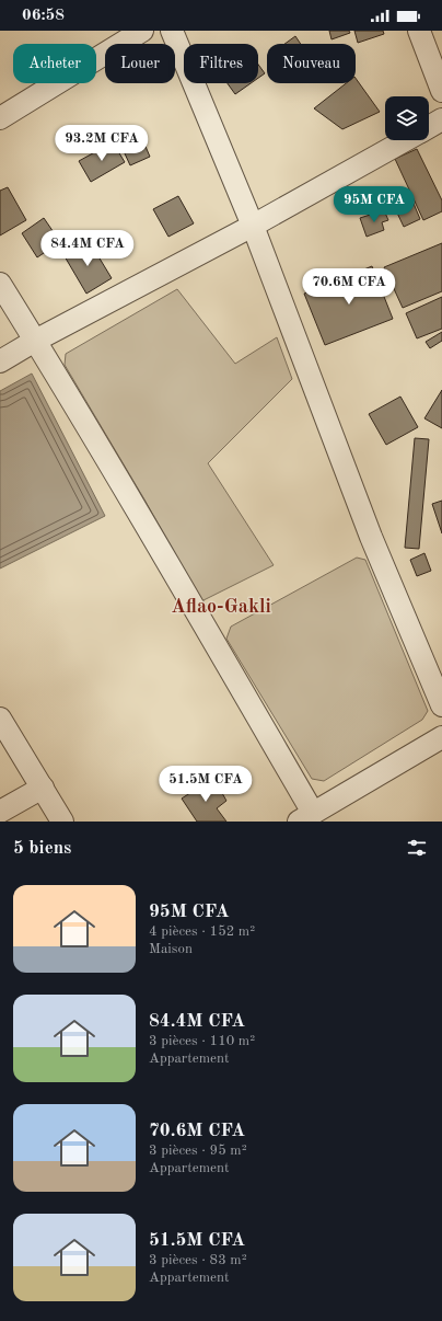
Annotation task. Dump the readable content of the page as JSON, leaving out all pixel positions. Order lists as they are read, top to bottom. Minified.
{"districts":["Aflao-Gakli"],"page":{"status":"06:58","chip":["Acheter","Louer","Filtres","Nouveau"],"price":["93.2M CFA","95M CFA","84.4M CFA","70.6M CFA","51.5M CFA"],"heading":"5 biens","list":[{"name":"95M CFA","note":"4 pièces · 152 m² · Maison"},{"name":"84.4M CFA","note":"3 pièces · 110 m² · Appartement"},{"name":"70.6M CFA","note":"3 pièces · 95 m² · Appartement"},{"name":"51.5M CFA","note":"3 pièces · 83 m² · Appartement"}]}}
